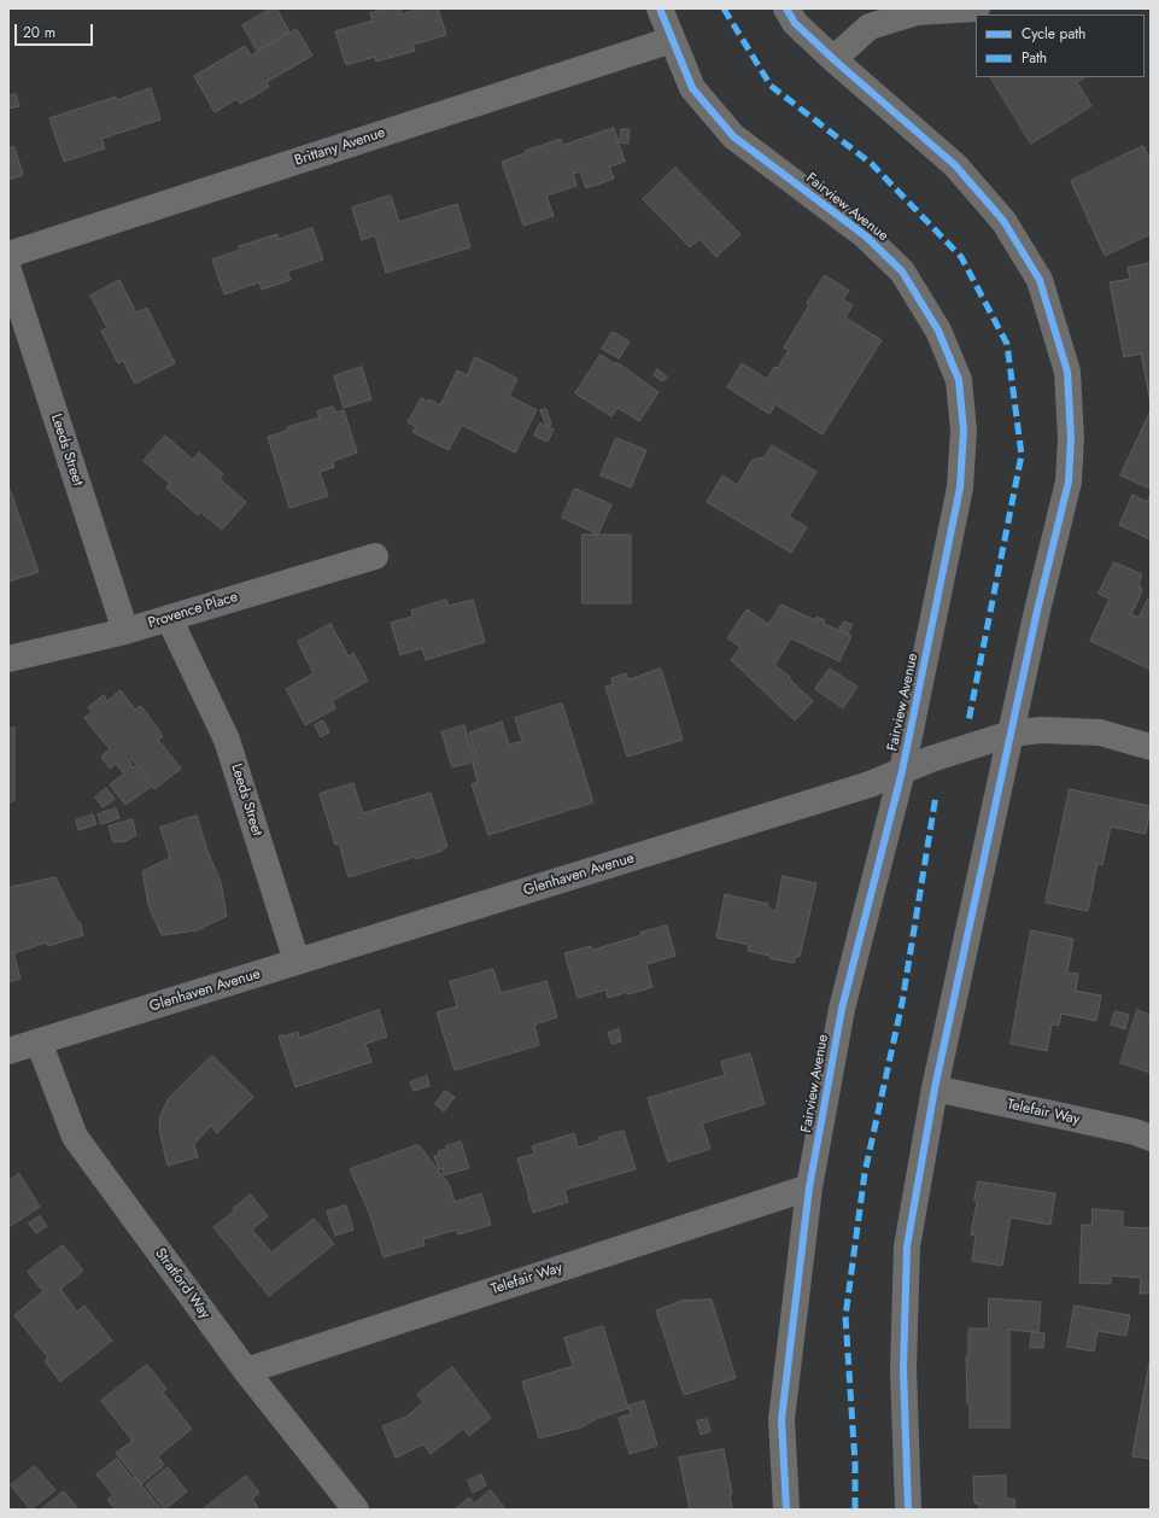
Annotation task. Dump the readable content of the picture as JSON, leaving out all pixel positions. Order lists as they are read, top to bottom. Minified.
{"streets":{"street":["Brittany Avenue","Fairview Avenue","Leeds Street","Provence Place","Glenhaven Avenue","Telefair Way","Stratford Way"]},"crossings":[["Brittany Avenue","Fairview Avenue"],["Fairview Avenue","Glenhaven Avenue"],["Fairview Avenue","Telefair Way"],["Leeds Street","Provence Place"],["Leeds Street","Glenhaven Avenue"],["Glenhaven Avenue","Stratford Way"],["Telefair Way","Stratford Way"]],"legend":["Cycle path","Path"],"scale_bar":"20 m"}
